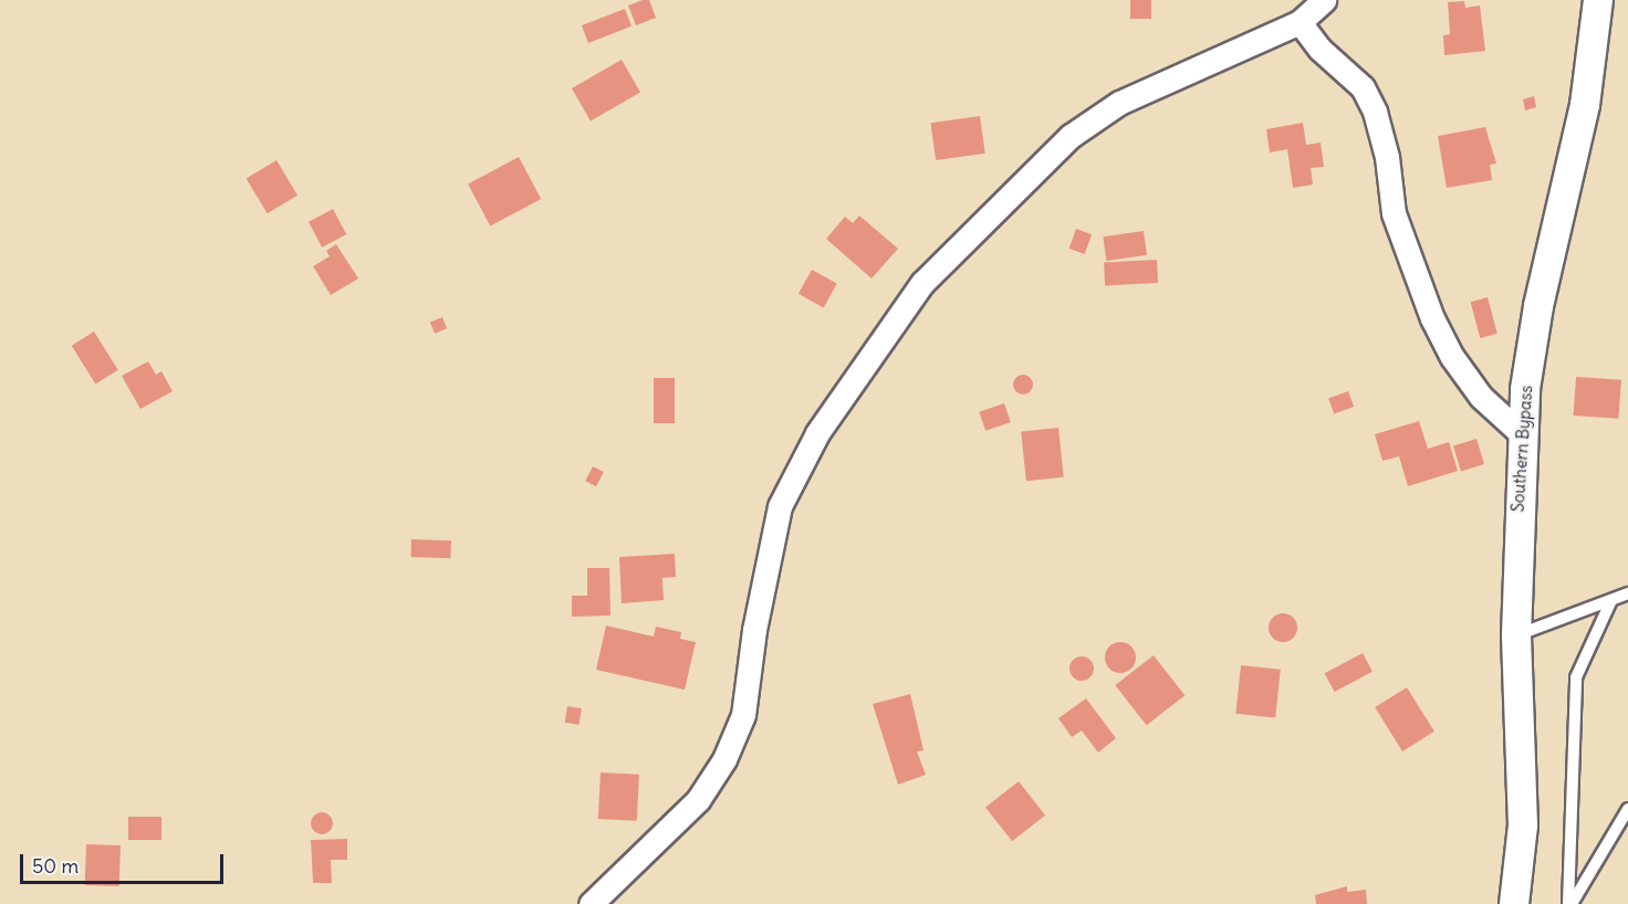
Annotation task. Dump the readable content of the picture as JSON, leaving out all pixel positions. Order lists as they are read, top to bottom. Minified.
{"streets":{"street":["Southern Bypass"]},"scale_bar":"50 m"}
